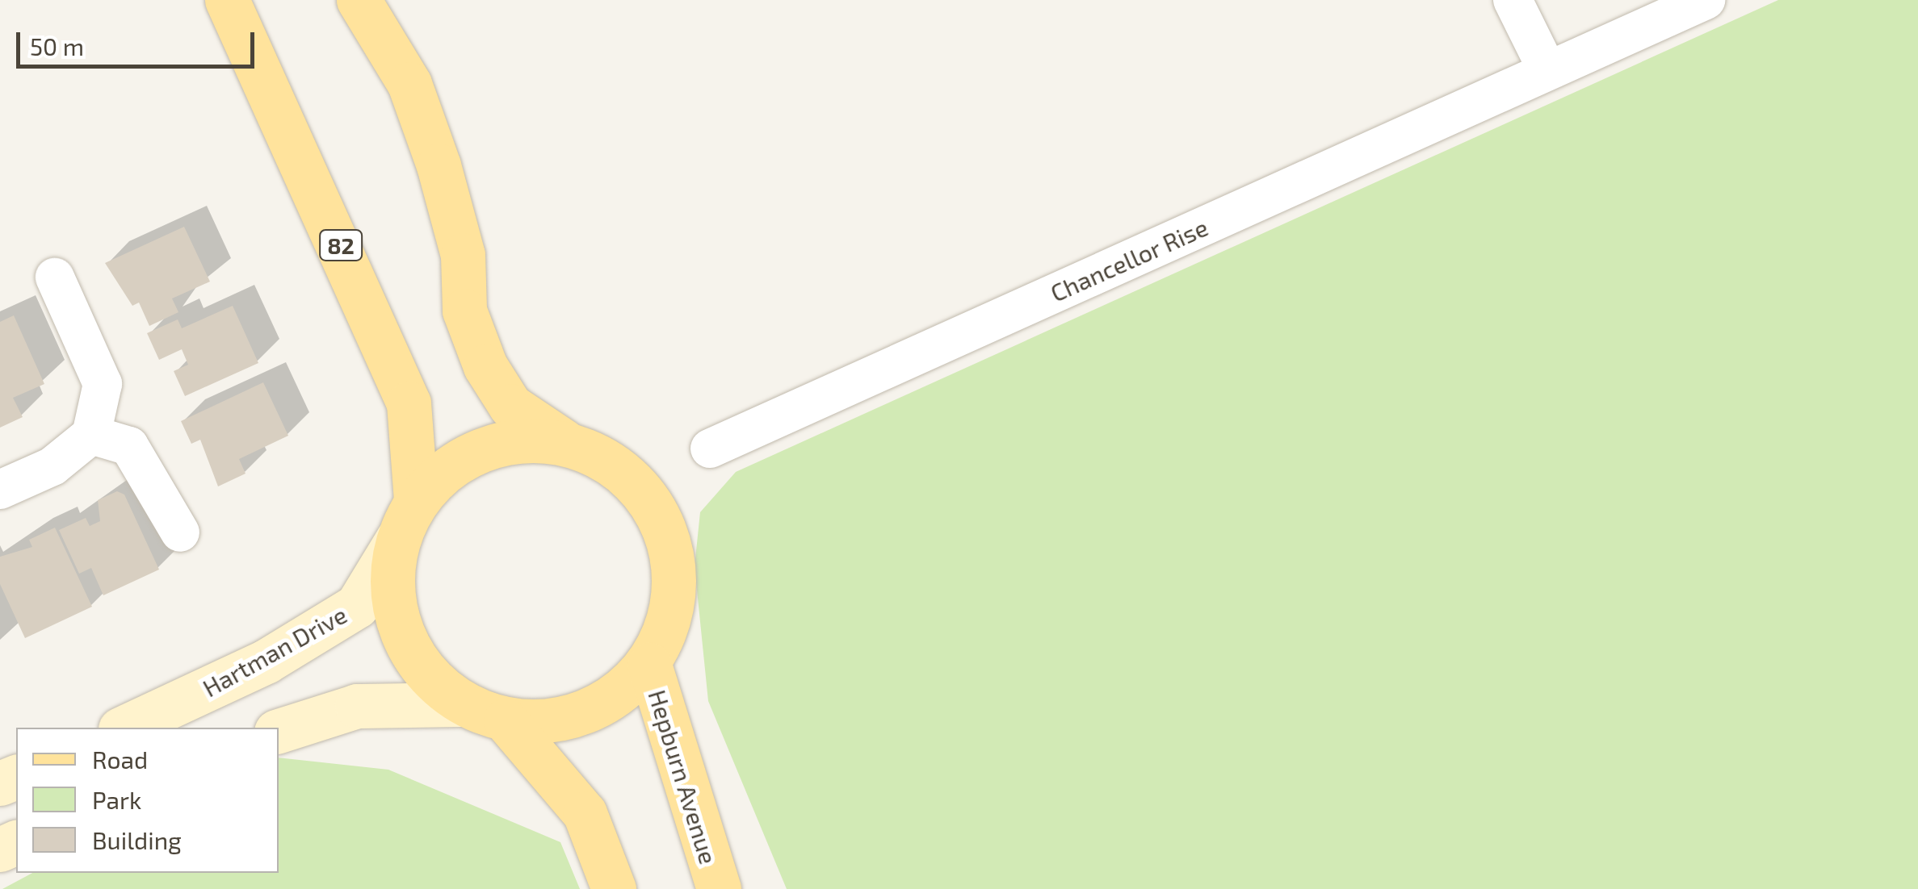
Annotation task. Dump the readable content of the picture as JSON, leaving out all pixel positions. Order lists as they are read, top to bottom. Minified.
{"streets":{"main road":["82","Hartman Drive","Hepburn Avenue"],"street":["Chancellor Rise"]},"crossings":[["82","Hartman Drive"],["82","Hepburn Avenue"],["Hartman Drive","Hepburn Avenue"]],"legend":["Road","Park","Building"],"scale_bar":"50 m"}
